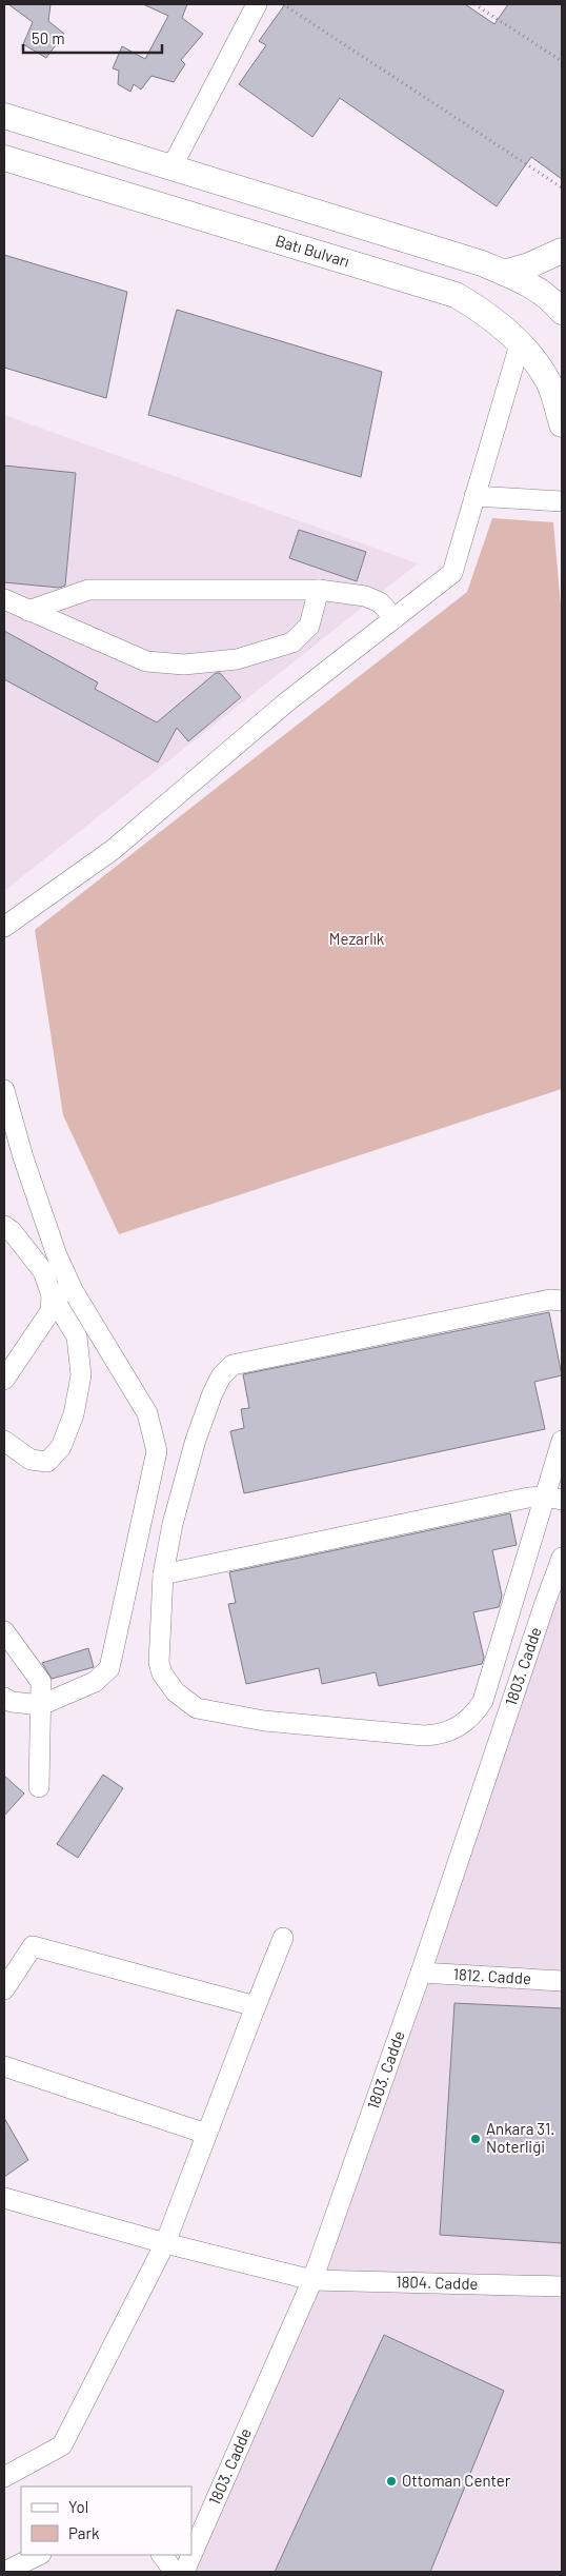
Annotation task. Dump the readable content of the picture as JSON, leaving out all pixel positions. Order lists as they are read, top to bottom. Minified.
{"streets":{"main road":["Batı Bulvarı"],"street":["1803. Cadde","1812. Cadde","1804. Cadde"]},"crossings":[["1803. Cadde","1812. Cadde"],["1803. Cadde","1804. Cadde"]],"parks":["Mezarlık"],"places":["Ankara 31. Noterliği","Ottoman Center"],"legend":["Yol","Park"],"scale_bar":"50 m"}
